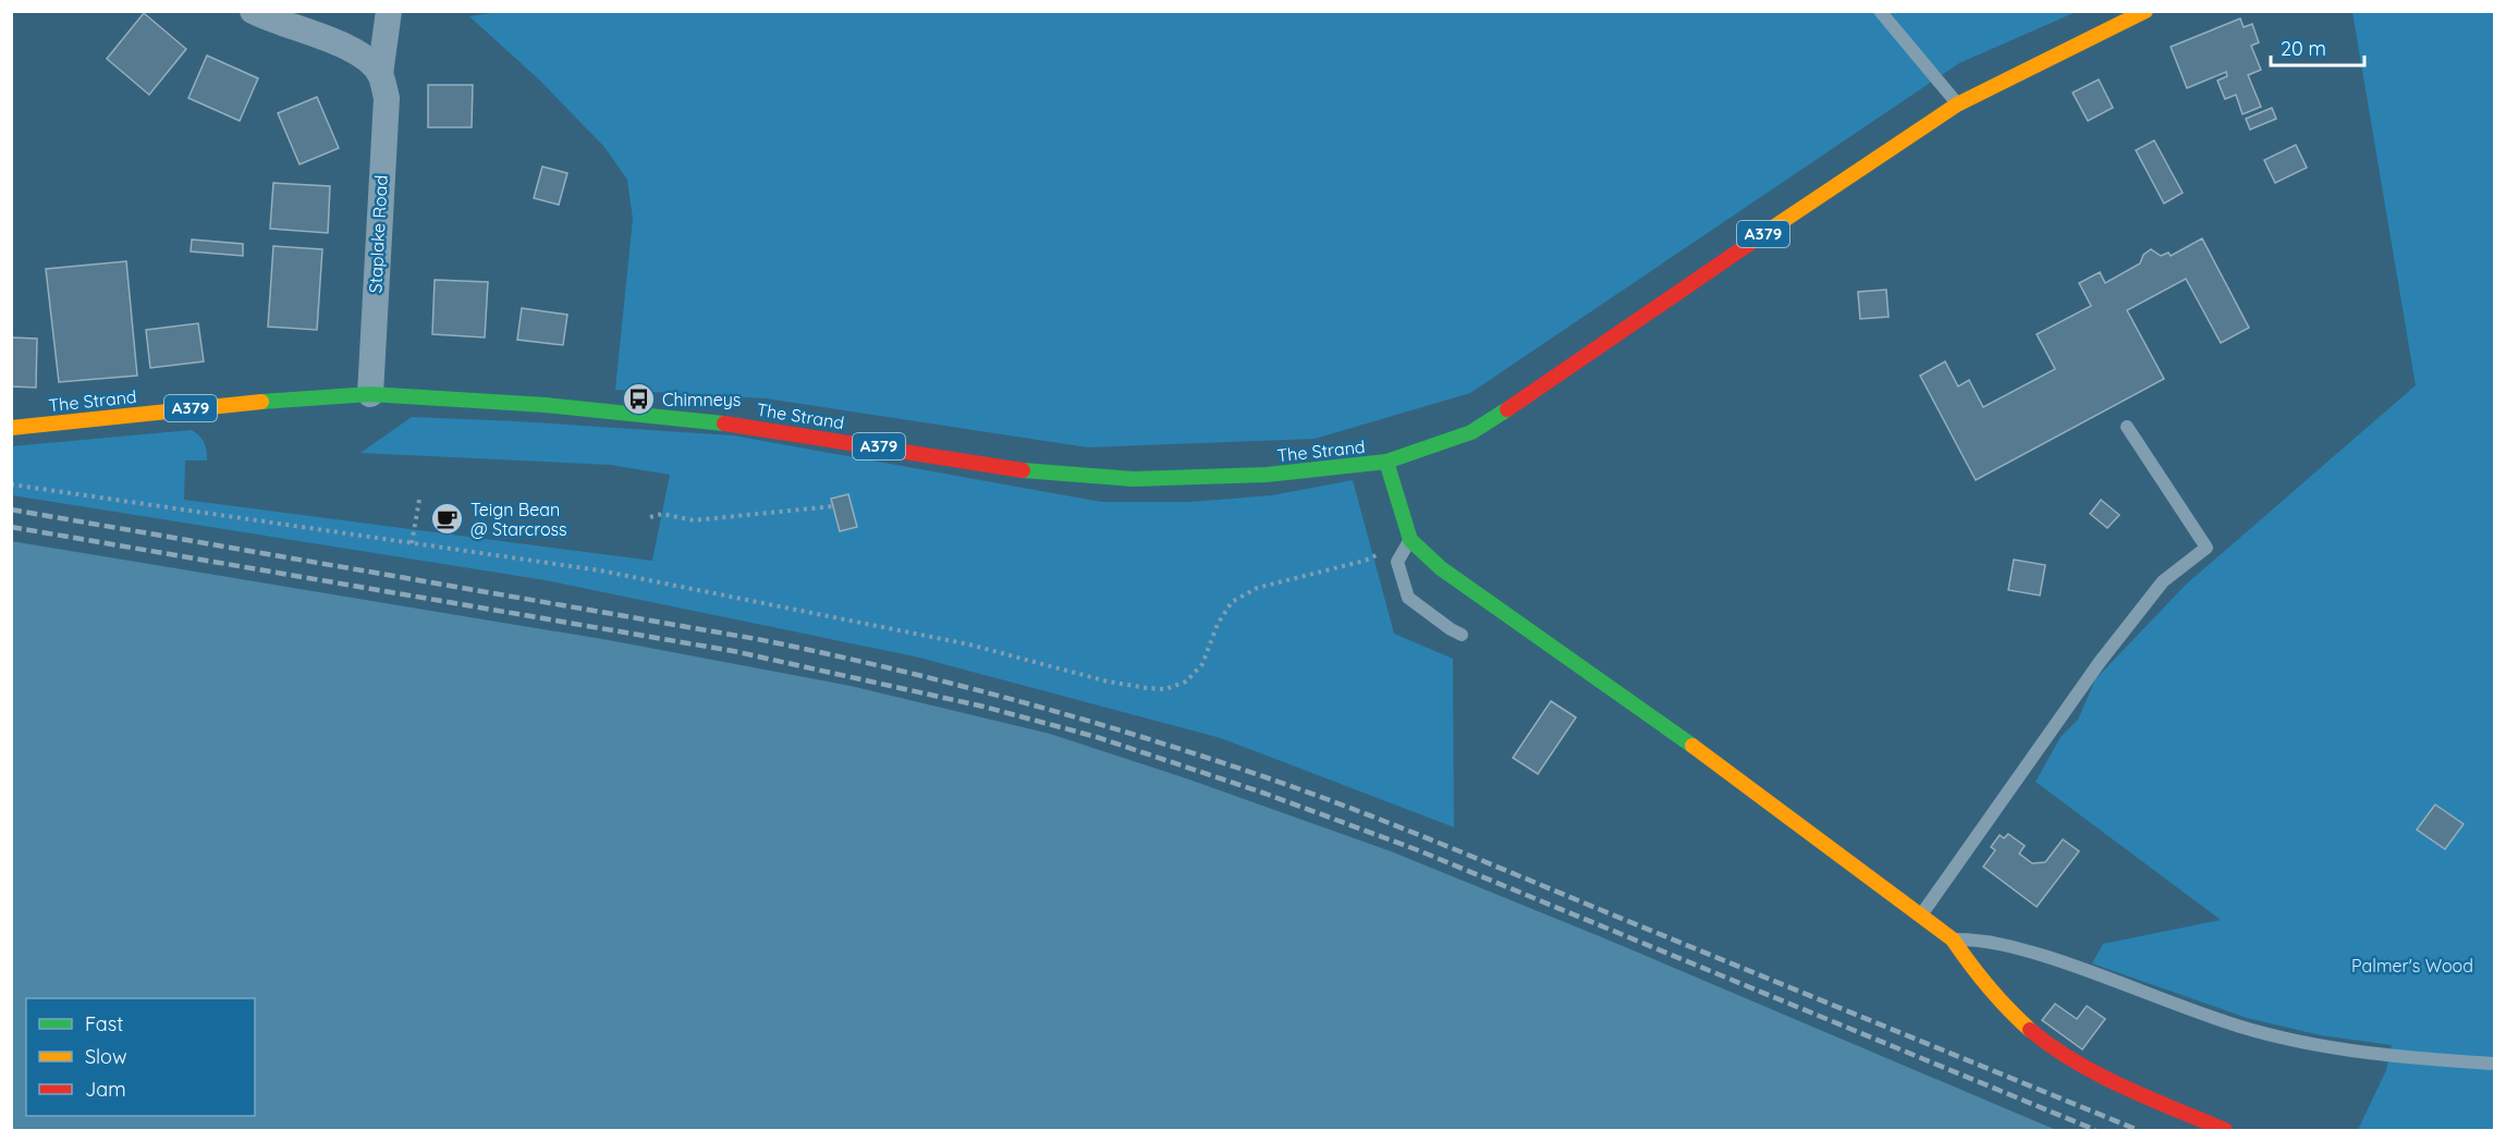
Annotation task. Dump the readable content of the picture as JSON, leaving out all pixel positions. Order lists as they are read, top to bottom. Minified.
{"streets":{"main road":["A379","The Strand"],"street":["Staplake Road"]},"crossings":[["Staplake Road","The Strand"],["A379","The Strand"]],"parks":["Palmer's Wood"],"places":{"bus stop":["Chimneys"],"cafe":["Teign Bean @ Starcross"]},"legend":["Fast","Slow","Jam"],"scale_bar":"20 m"}
